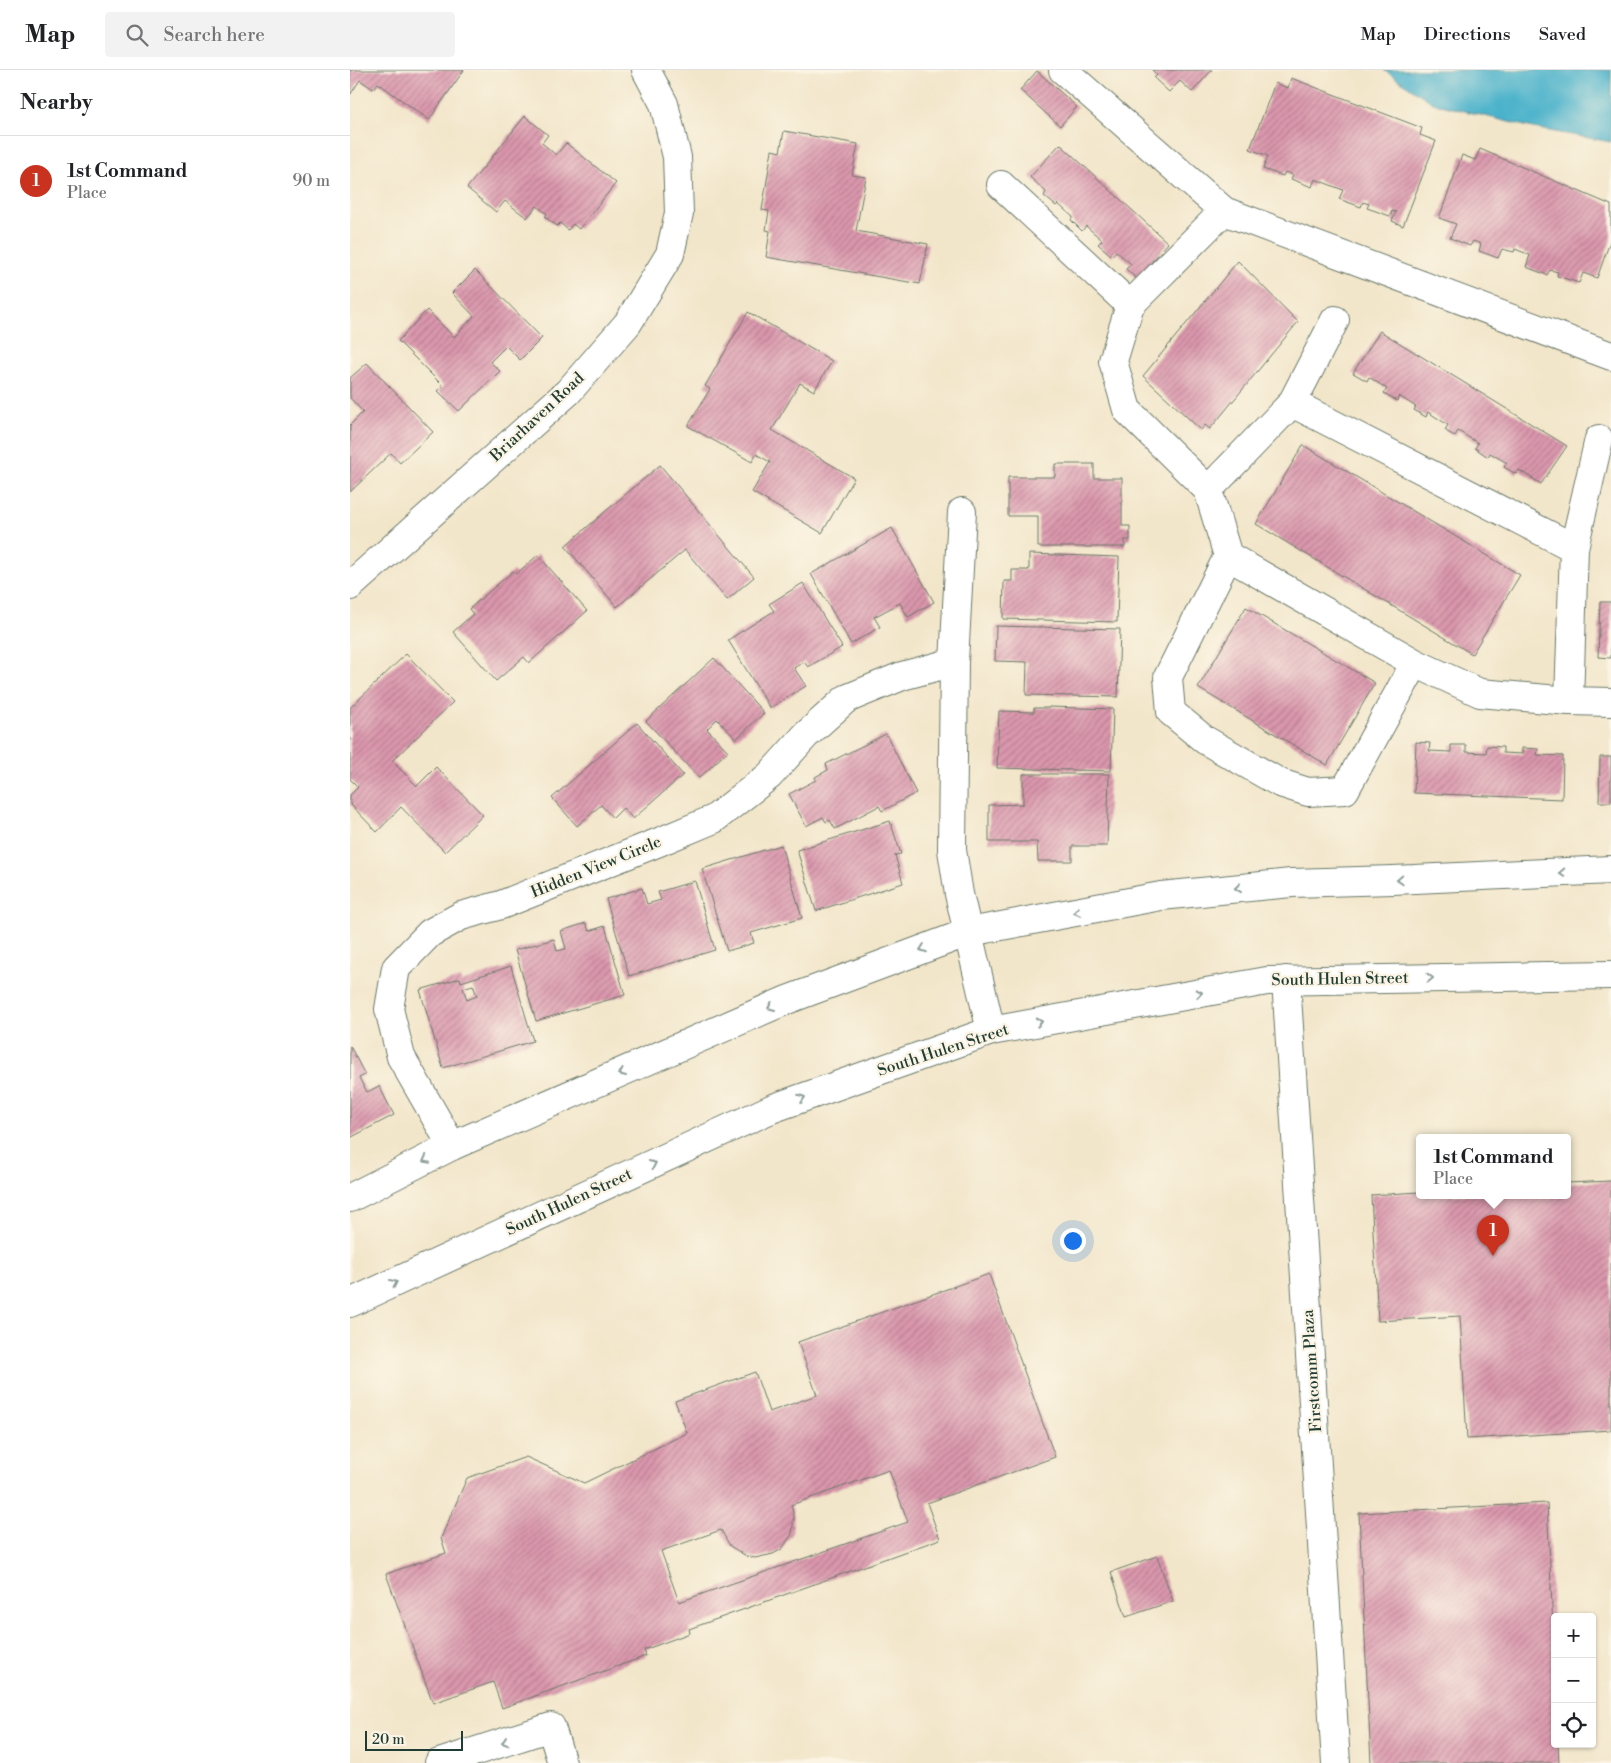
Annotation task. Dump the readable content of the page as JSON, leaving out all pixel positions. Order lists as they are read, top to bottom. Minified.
{"streets":{"main road":["Briarhaven Road","Hidden View Circle","South Hulen Street","Firstcomm Plaza"]},"crossings":[["South Hulen Street","Firstcomm Plaza"]],"scale_bar":"20 m","page":{"header":"Map","search":"Search here","nav":["Map","Directions","Saved"],"heading":"Nearby","list":[{"mark":"1","name":"1st Command","note":"Place","value":"90 m"}],"popup":["1st Command","Place"],"pins":"1","map_buttons":["+","−"],"scale":"20 m"}}
